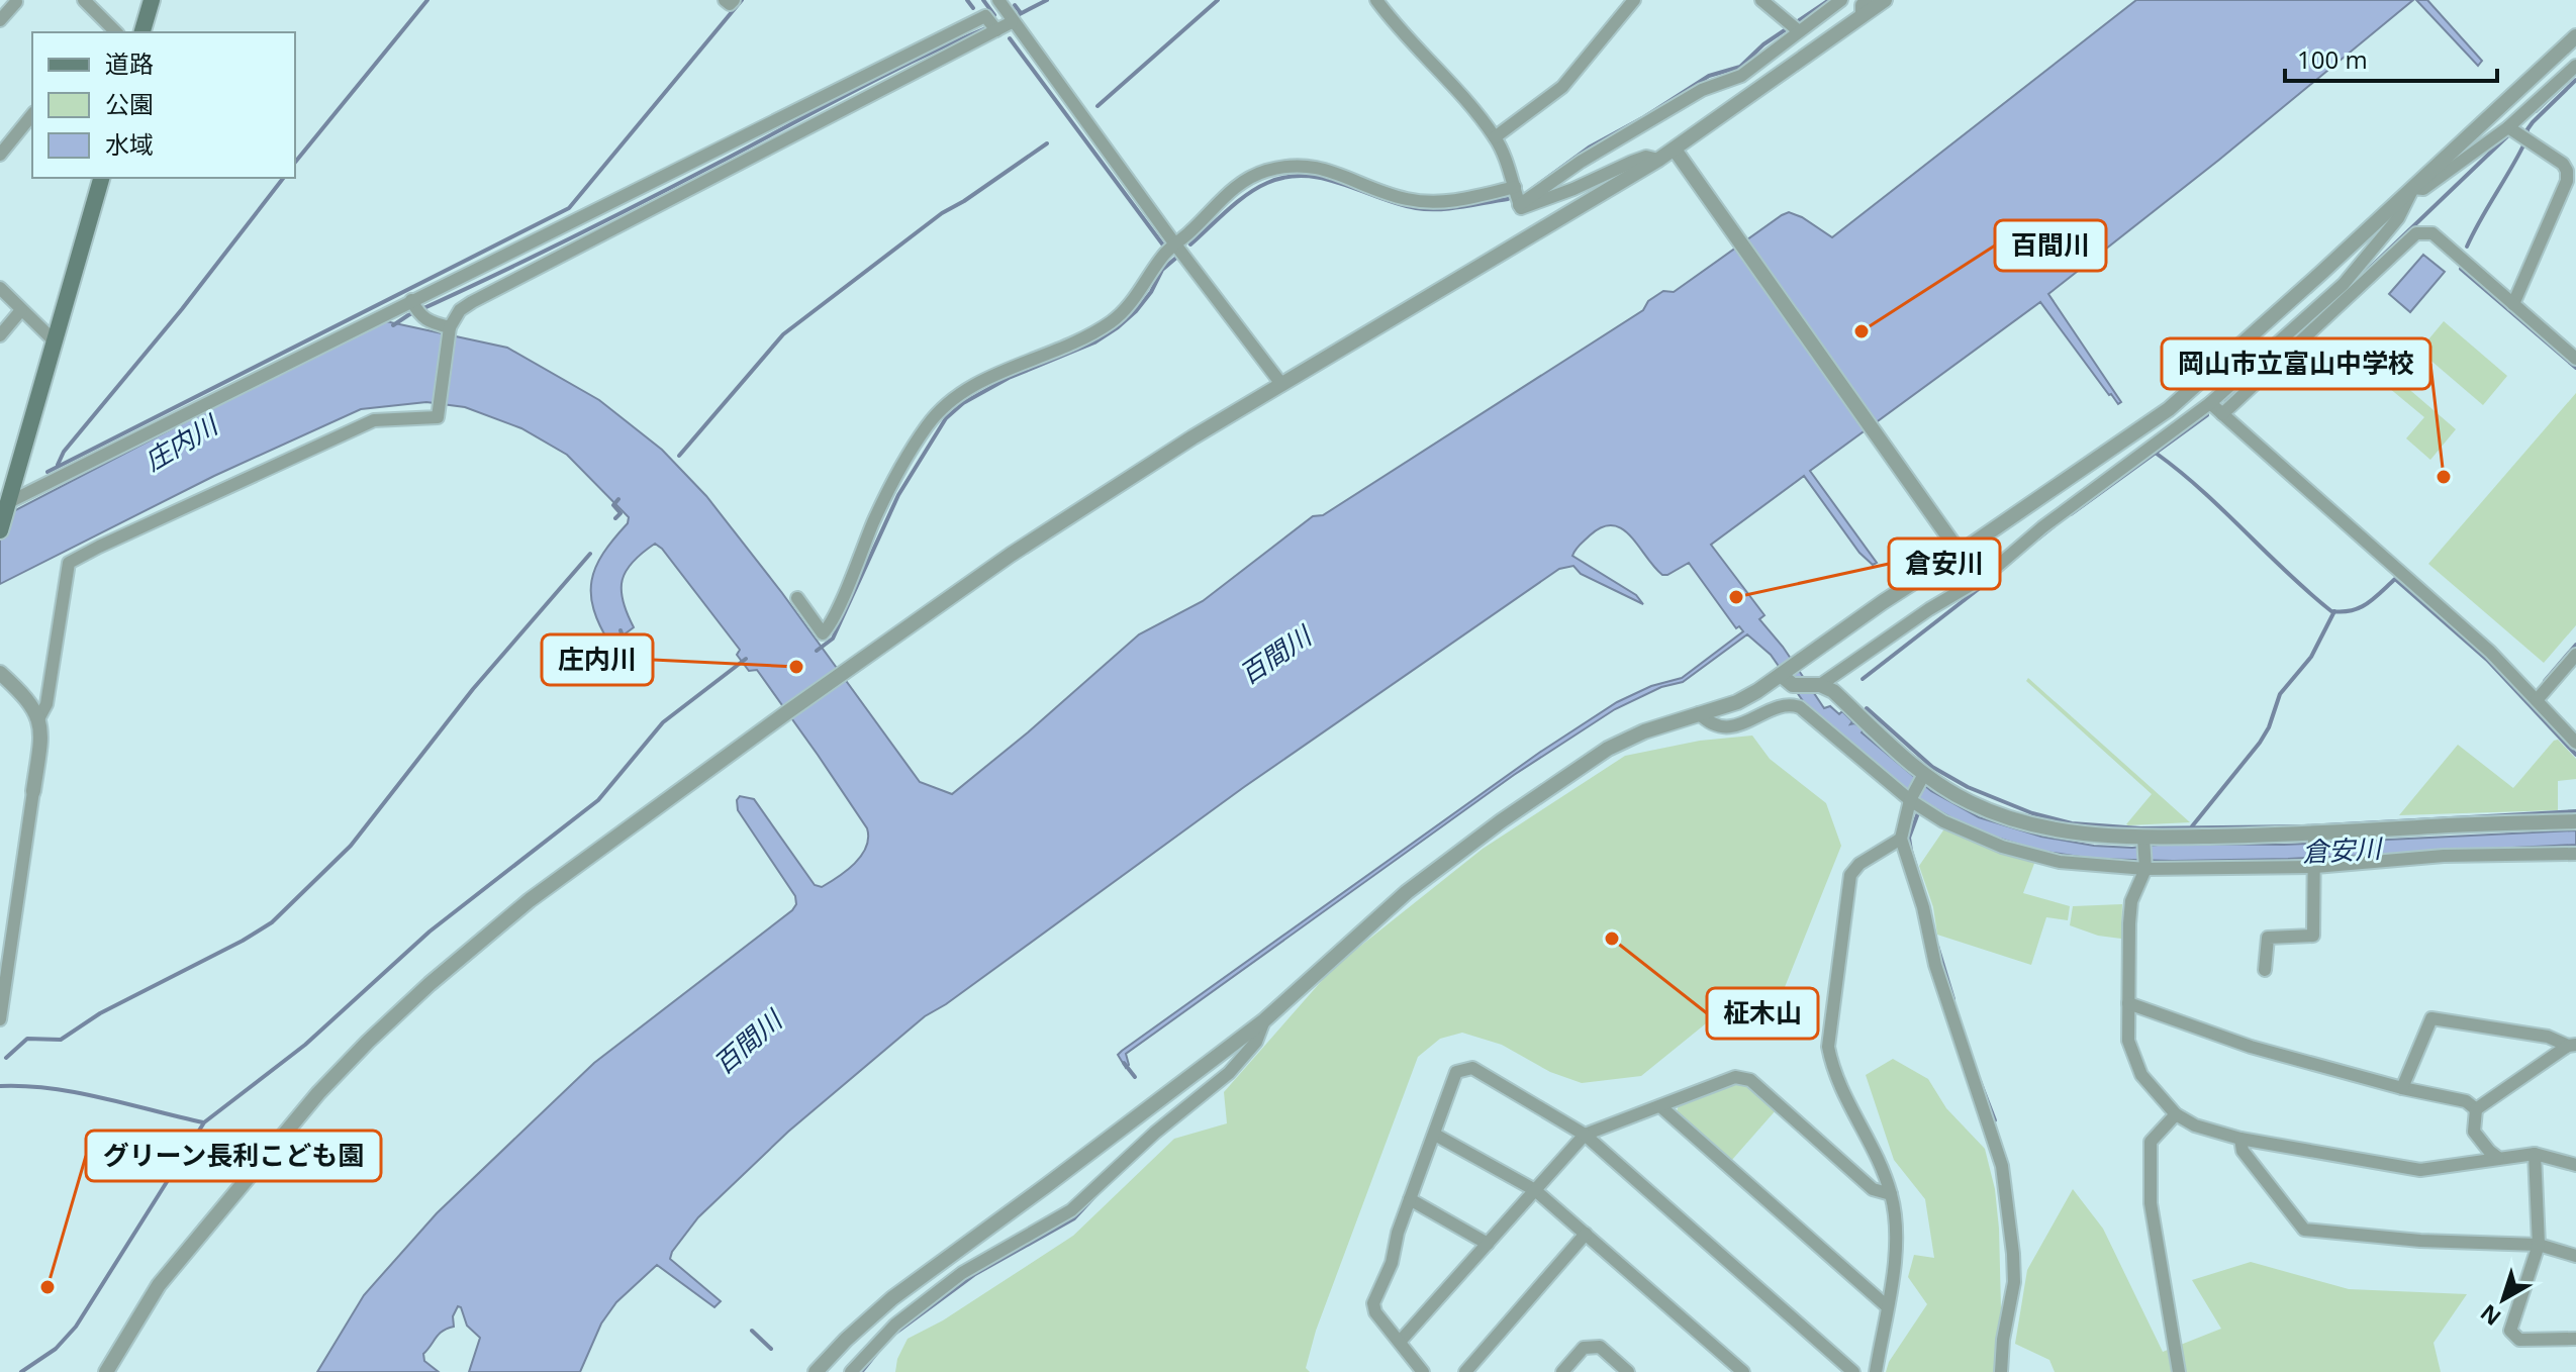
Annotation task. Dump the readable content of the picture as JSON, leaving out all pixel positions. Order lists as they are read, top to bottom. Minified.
{"water":["庄内川","百間川","倉安川"],"places":["百間川","岡山市立富山中学校","倉安川","庄内川","柾木山","グリーン長利こども園"],"legend":["道路","公園","水域"],"scale_bar":"100 m","north":"bottom left"}
